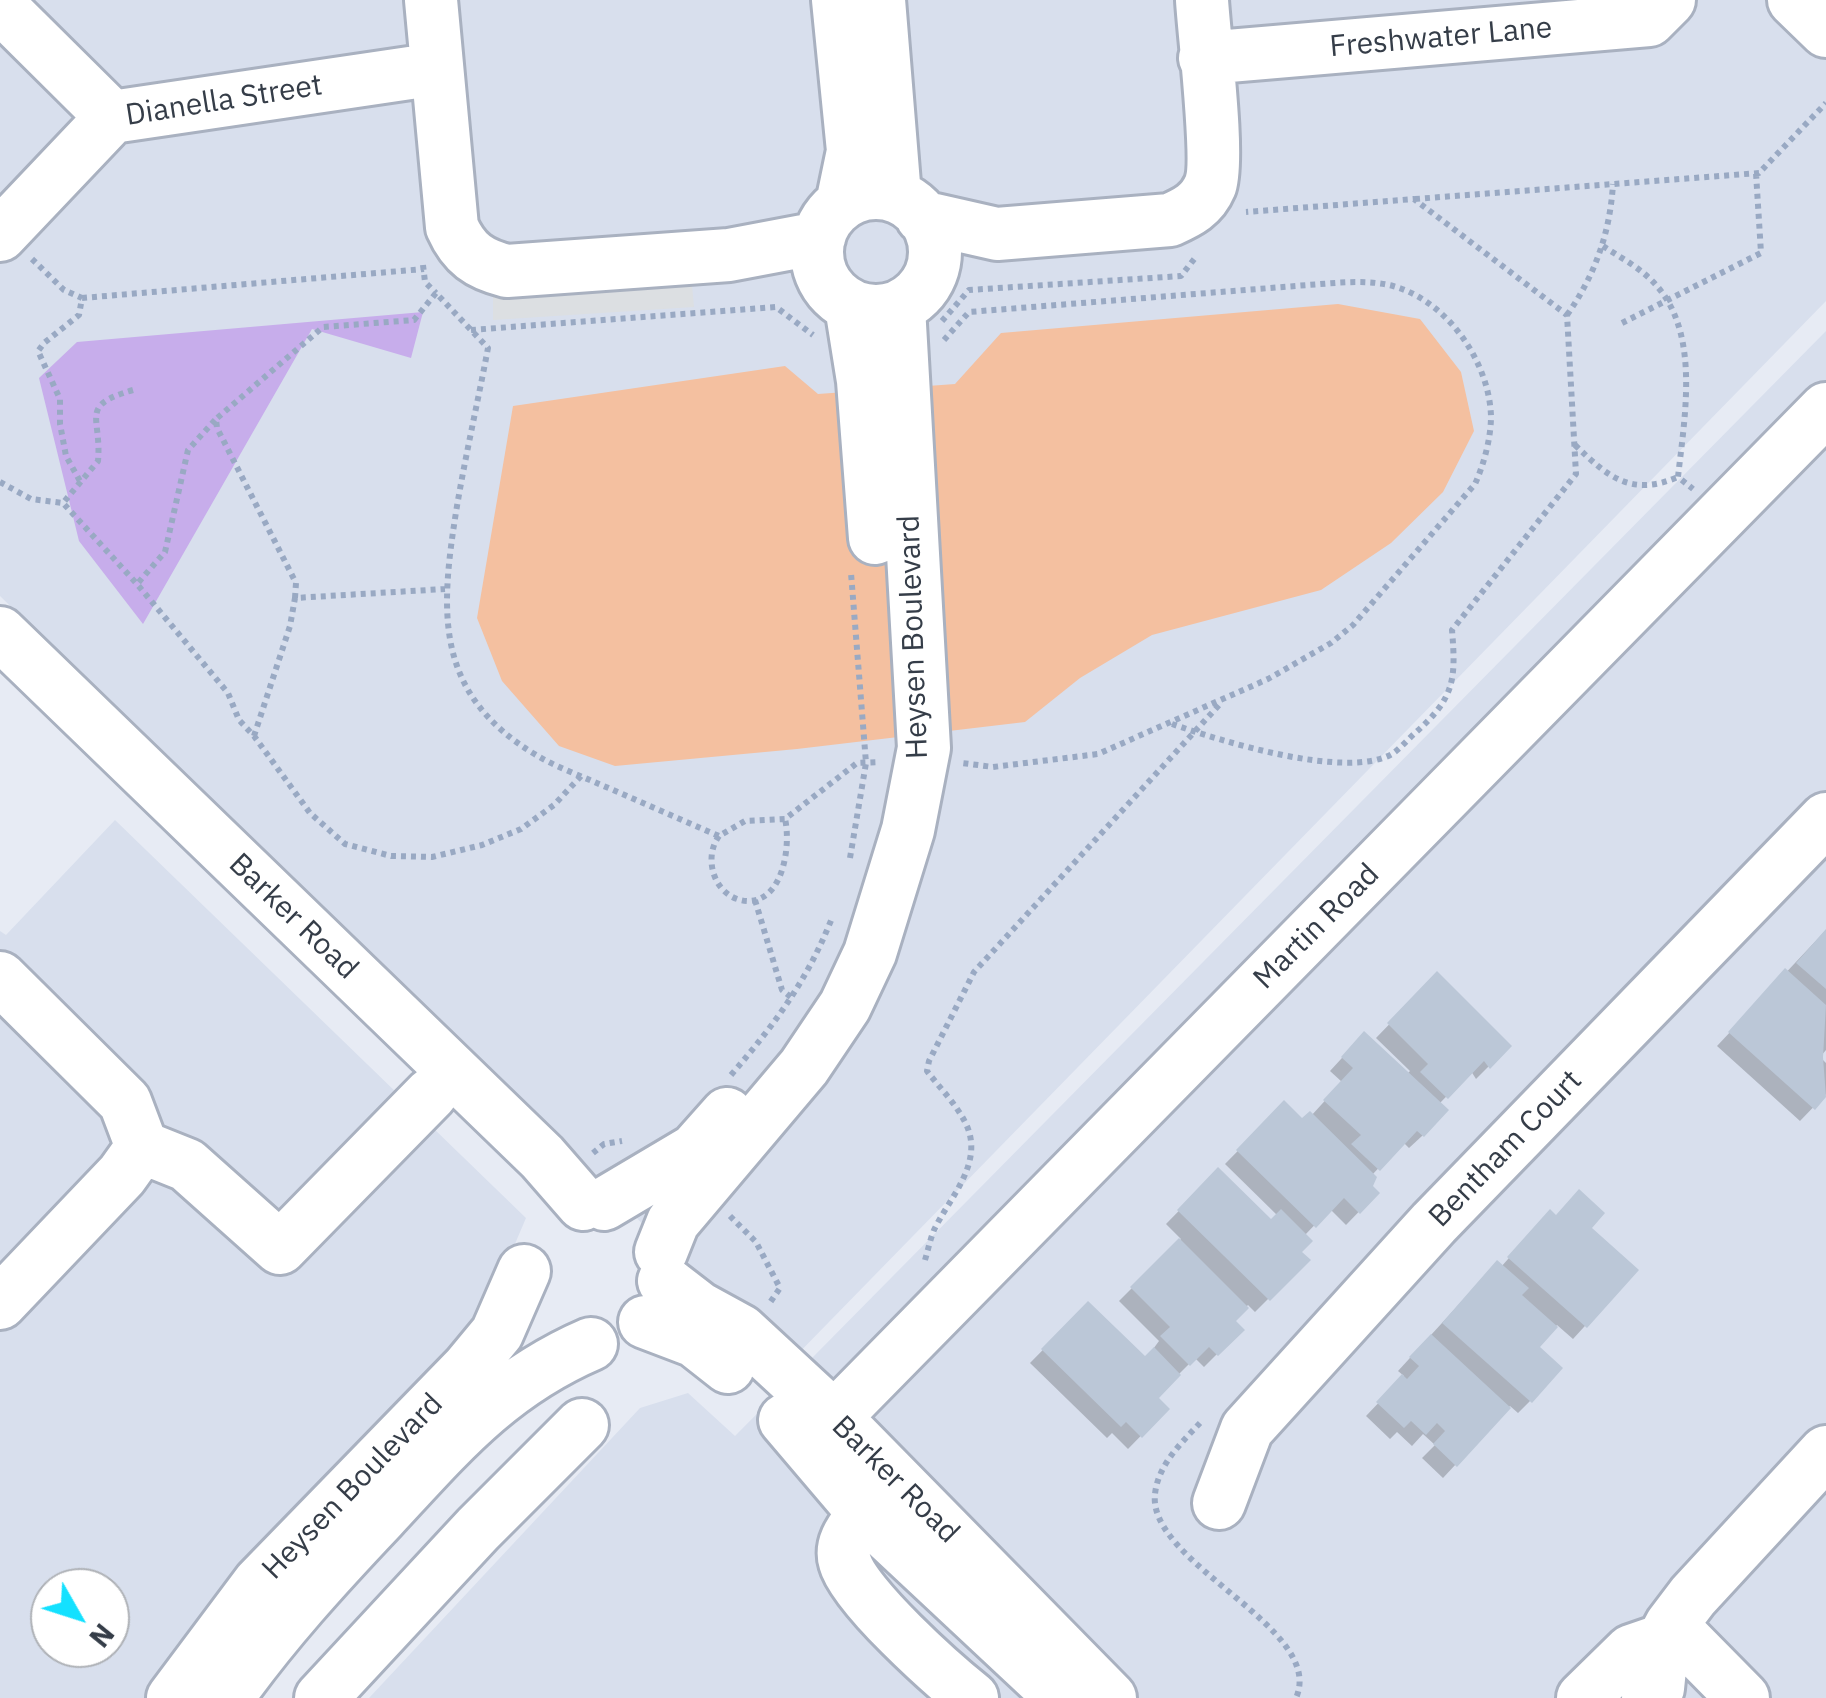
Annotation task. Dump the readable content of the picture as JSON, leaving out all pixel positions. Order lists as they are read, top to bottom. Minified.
{"streets":{"street":["Freshwater Lane","Dianella Street","Heysen Boulevard","Barker Road","Martin Road","Bentham Court"]},"crossings":[["Heysen Boulevard","Barker Road"],["Barker Road","Martin Road"]],"north":"bottom right"}
